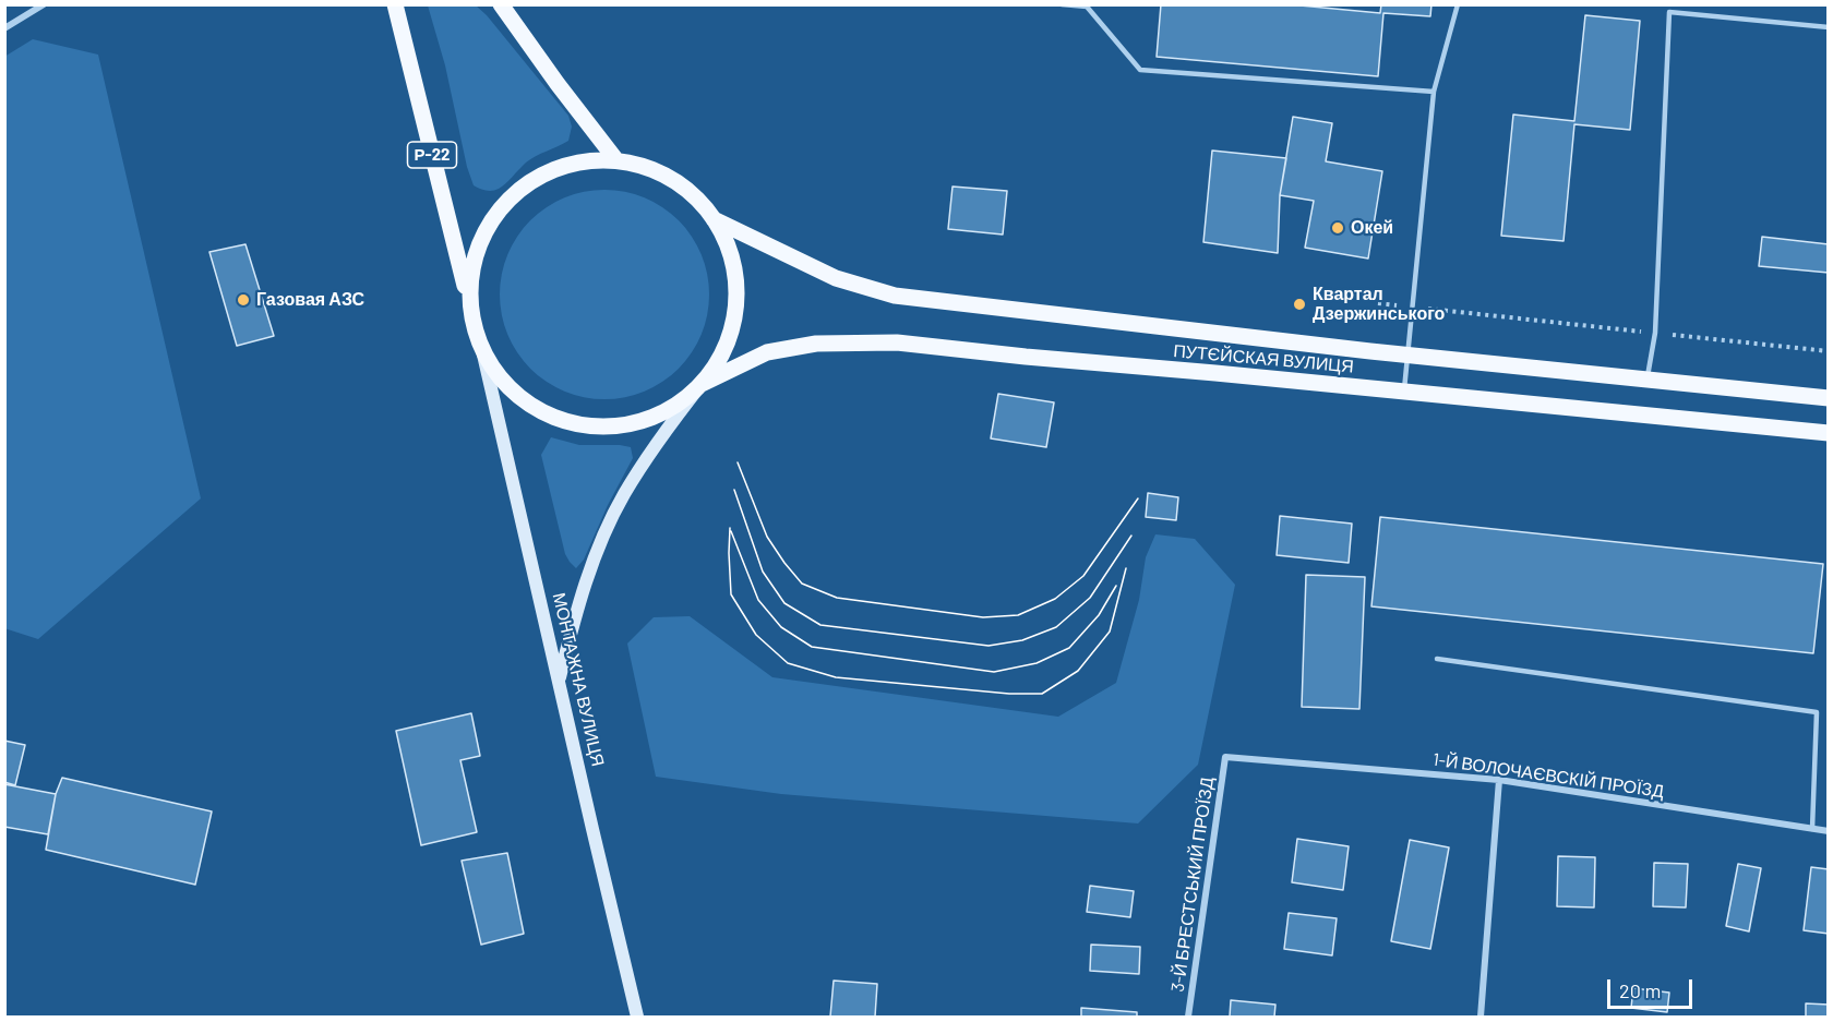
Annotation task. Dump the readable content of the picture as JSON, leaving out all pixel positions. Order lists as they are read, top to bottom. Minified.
{"streets":{"main road":["Р-22","ПУТЄЙСКАЯ ВУЛИЦЯ"],"street":["МОНТАЖНА ВУЛИЦЯ","1-Й ВОЛОЧАЄВСКІЙ ПРОЇЗД","3-Й БРЕСТСЬКИЙ ПРОЇЗД"]},"crossings":[["1-Й ВОЛОЧАЄВСКІЙ ПРОЇЗД","3-Й БРЕСТСЬКИЙ ПРОЇЗД"]],"places":["Окей","Газовая АЗС","Квартал Дзержинського"],"scale_bar":"20 m"}
